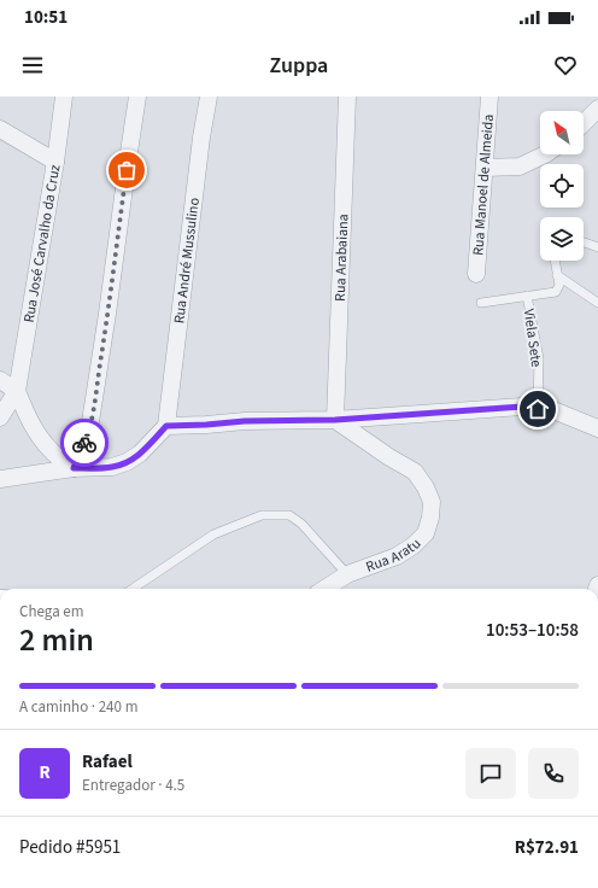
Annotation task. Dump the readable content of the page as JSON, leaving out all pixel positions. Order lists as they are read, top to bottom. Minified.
{"streets":{"street":["Rua Manoel de Almeida","Rua José Carvalho da Cruz","Rua Arabaiana","Rua André Mussulino","Rua Aratu"],"lane":["Viela Sete"]},"crossings":[["Rua Arabaiana","Rua Aratu"]],"north":"top left","page":{"status":"10:51","header":"Zuppa","heading":["2 min","Chega em","10:53–10:58"],"panel":["Rafael","Entregador · 4.5","Pedido #5951","R$72.91"],"bar":"A caminho · 240 m","round":"R"}}
